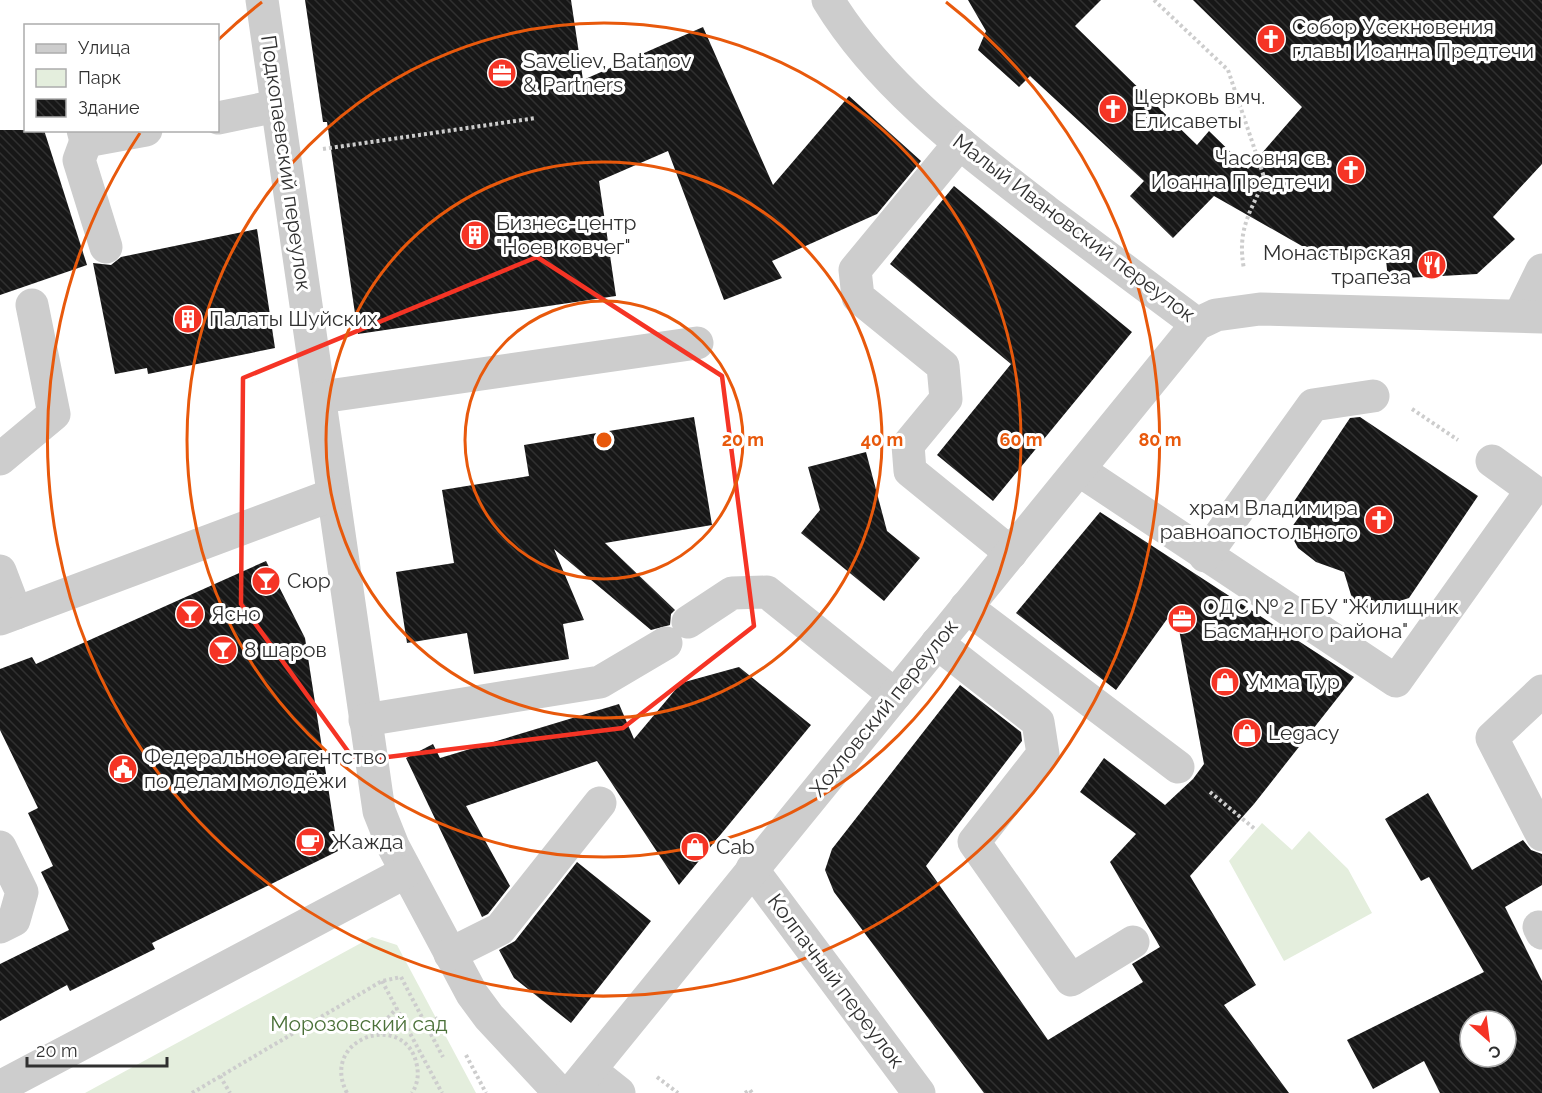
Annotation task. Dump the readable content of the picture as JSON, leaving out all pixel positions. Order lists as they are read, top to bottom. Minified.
{"streets":{"street":["Подкопаевский переулок","Малый Ивановский переулок","Хохловский переулок","Колпачный переулок"]},"crossings":[["Малый Ивановский переулок","Хохловский переулок"],["Хохловский переулок","Колпачный переулок"]],"parks":["Морозовский сад"],"places":{"church":["Собор Усекновения главы Иоанна Предтечи","Церковь вмч. Елисаветы","Часовня св. Иоанна Предтечи","храм Владимира равноапостольного"],"office":["Saveliev, Batanov & Partners","ОДС № 2 ГБУ \"Жилищник Басманного района\""],"building":["Бизнес-центр \"Ноев ковчег\"","Палаты Шуйских"],"restaurant":["Монастырская трапеза"],"bar":["Сюр","Ясно","8 шаров"],"shop":["Умма Тур","Legacy","Cab"],"public building":["Федеральное агентство по делам молодёжи"],"cafe":["Жажда"]},"legend":["Улица","Парк","Здание"],"scale_bar":"20 m","north":"bottom right","rings":["20 m","40 m","60 m","80 m"]}
